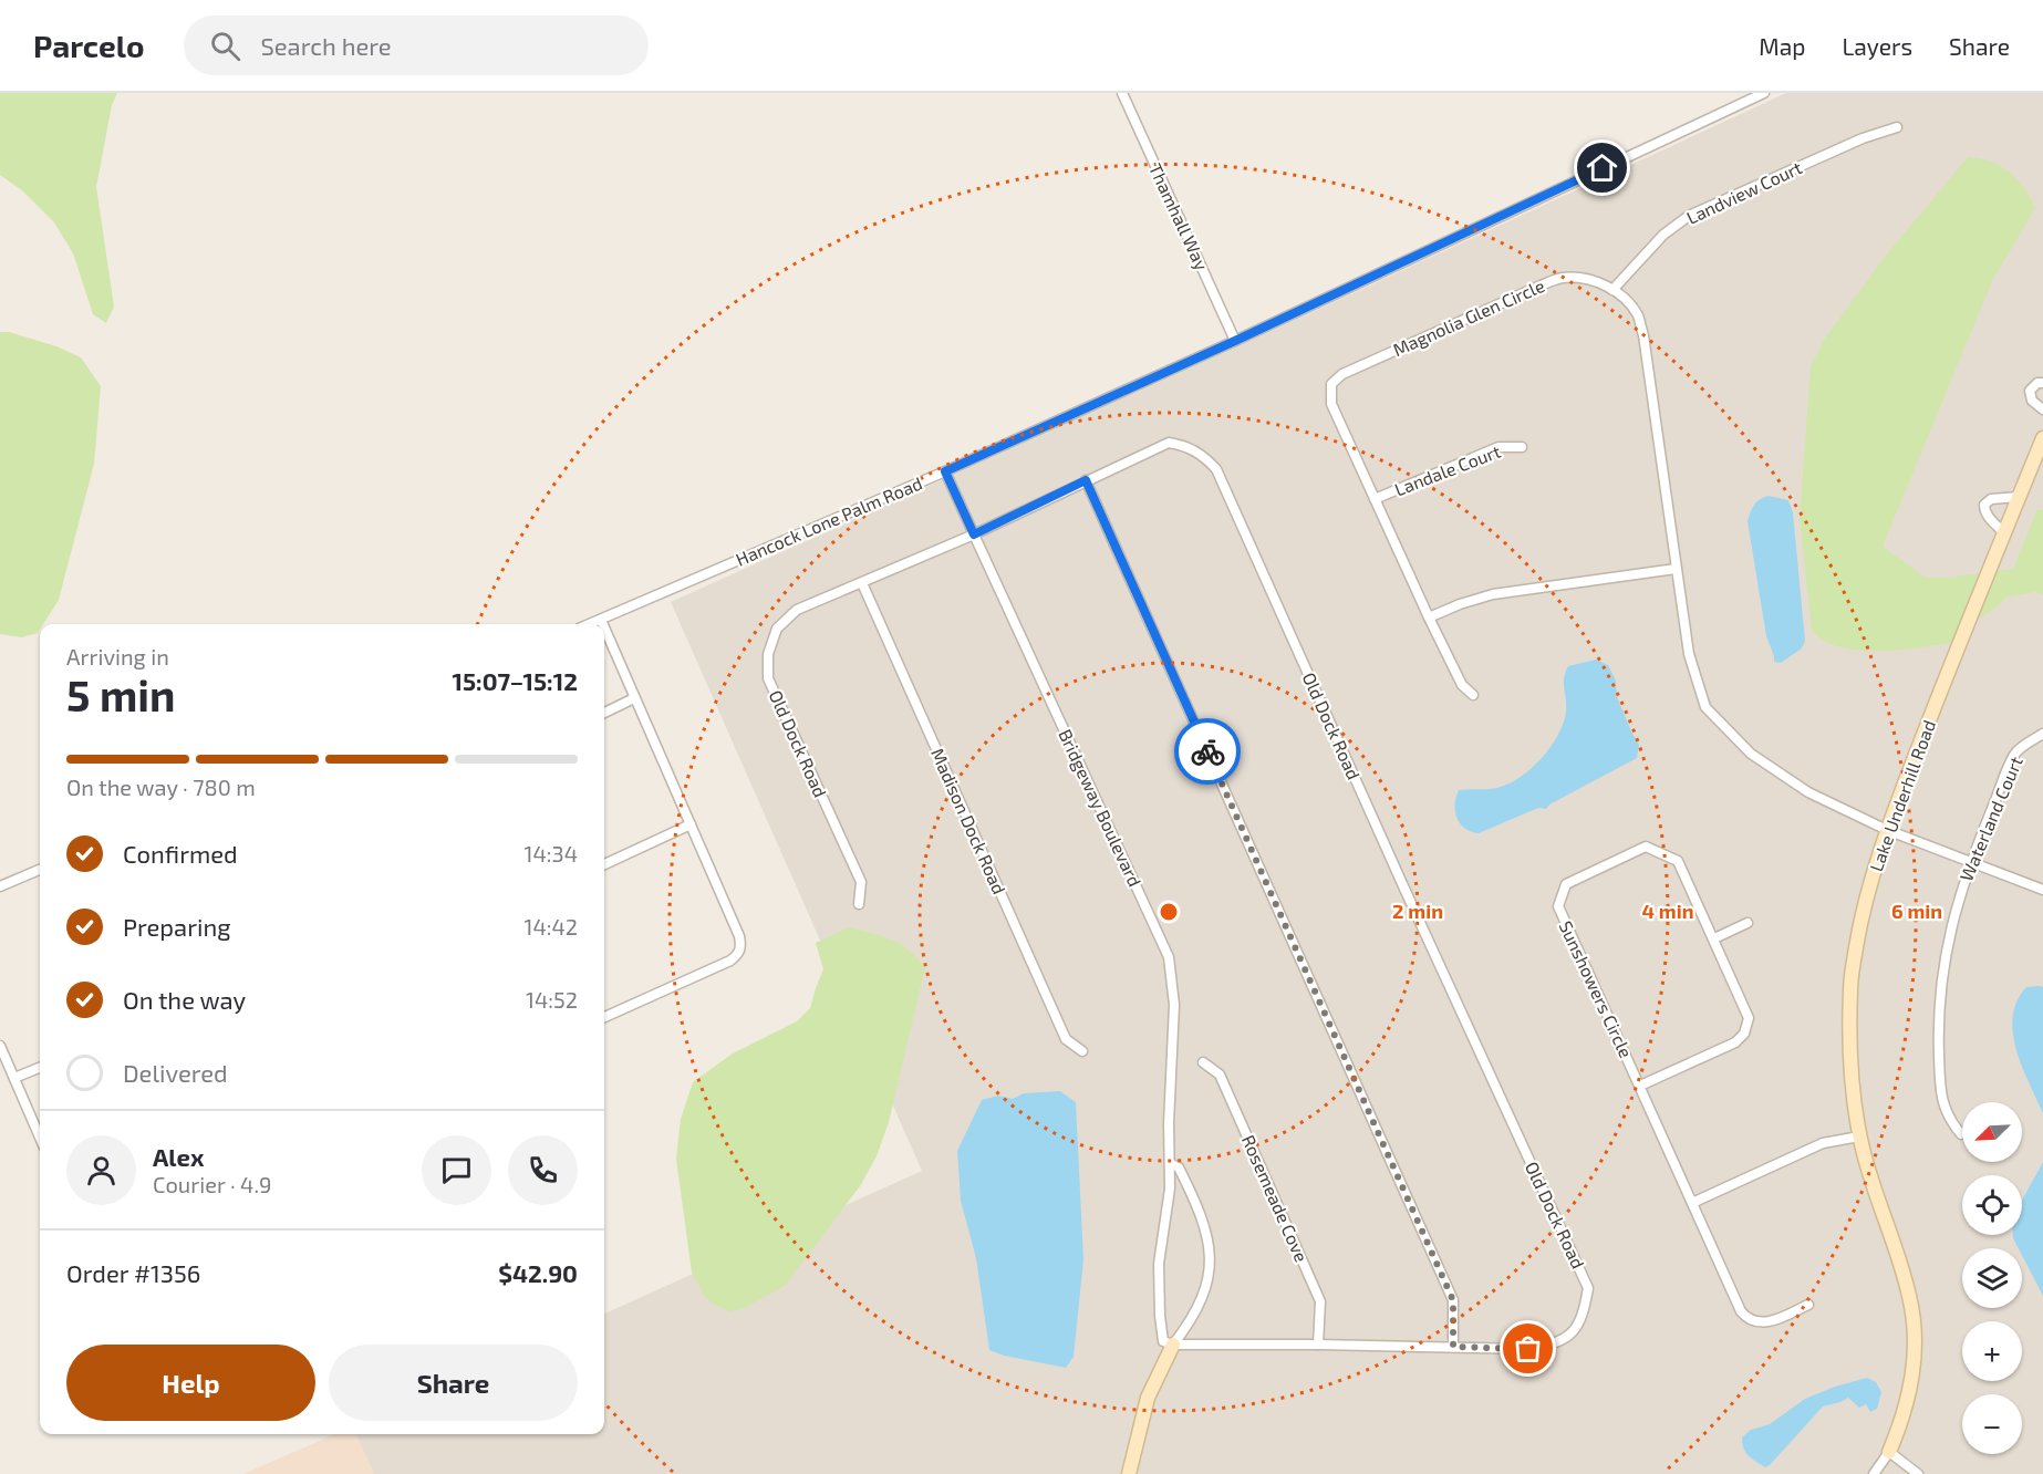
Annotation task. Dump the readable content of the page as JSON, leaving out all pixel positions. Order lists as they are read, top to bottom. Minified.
{"streets":{"street":["Landview Court","Thamhall Way","Magnolia Glen Circle","Landale Court","Hancock Lone Palm Road","Old Dock Road","Lake Underhill Road","Bridgeway Boulevard","Waterland Court","Madison Dock Road","Sunshowers Circle","Rosemeade Cove"]},"crossings":[["Landview Court","Magnolia Glen Circle"],["Thamhall Way","Hancock Lone Palm Road"],["Magnolia Glen Circle","Landale Court"],["Magnolia Glen Circle","Lake Underhill Road"],["Magnolia Glen Circle","Waterland Court"],["Hancock Lone Palm Road","Bridgeway Boulevard"],["Old Dock Road","Bridgeway Boulevard"],["Old Dock Road","Madison Dock Road"],["Old Dock Road","Rosemeade Cove"]],"north":"bottom left","page":{"header":"Parcelo","search":"Search here","nav":["Map","Layers","Share"],"heading":["5 min","Arriving in","15:07–15:12"],"panel":["Alex","Courier · 4.9","Order #1356","$42.90"],"bar":"On the way · 780 m","list":[["Confirmed","14:34"],["Preparing","14:42"],["On the way","14:52"],"Delivered"],"map_buttons":["+","−"],"buttons":["Help","Share"]},"rings":["2 min","4 min","6 min"]}
